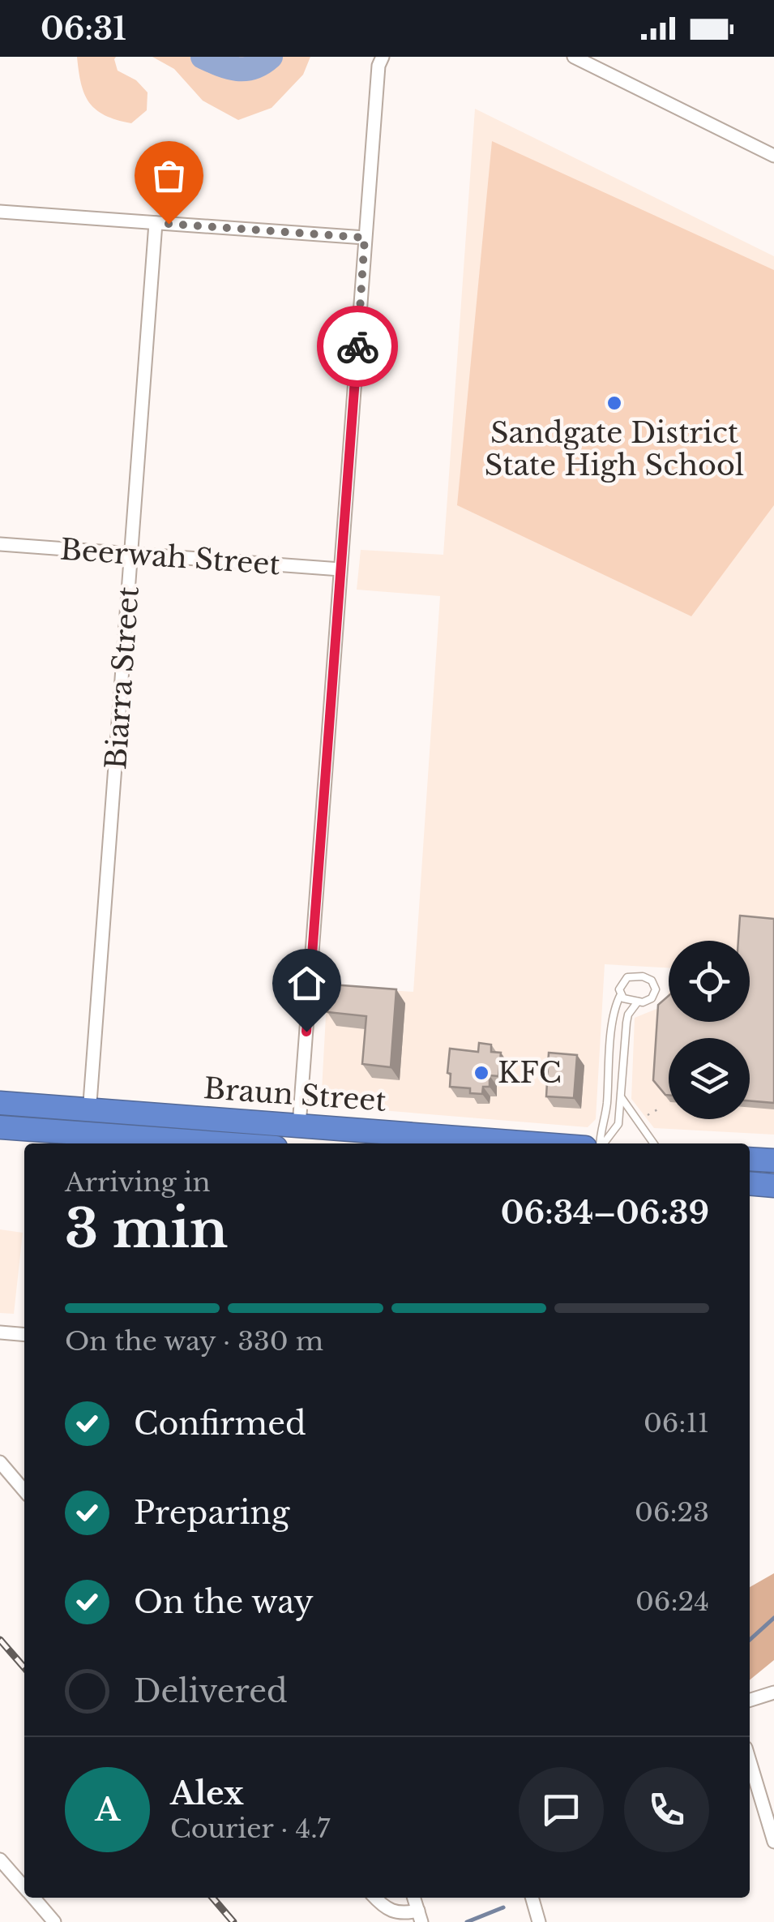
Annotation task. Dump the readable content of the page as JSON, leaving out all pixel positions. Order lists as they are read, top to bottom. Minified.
{"streets":{"highway":["Braun Street"],"street":["Beerwah Street","Biarra Street"]},"crossings":[["Beerwah Street","Biarra Street"],["Biarra Street","Braun Street"]],"places":["Sandgate District State High School","KFC"],"page":{"status":"06:31","heading":["3 min","Arriving in","06:34–06:39"],"panel":["Alex","Courier · 4.7"],"bar":"On the way · 330 m","list":[["Confirmed","06:11"],["Preparing","06:23"],["On the way","06:24"],"Delivered"],"round":"A"}}
